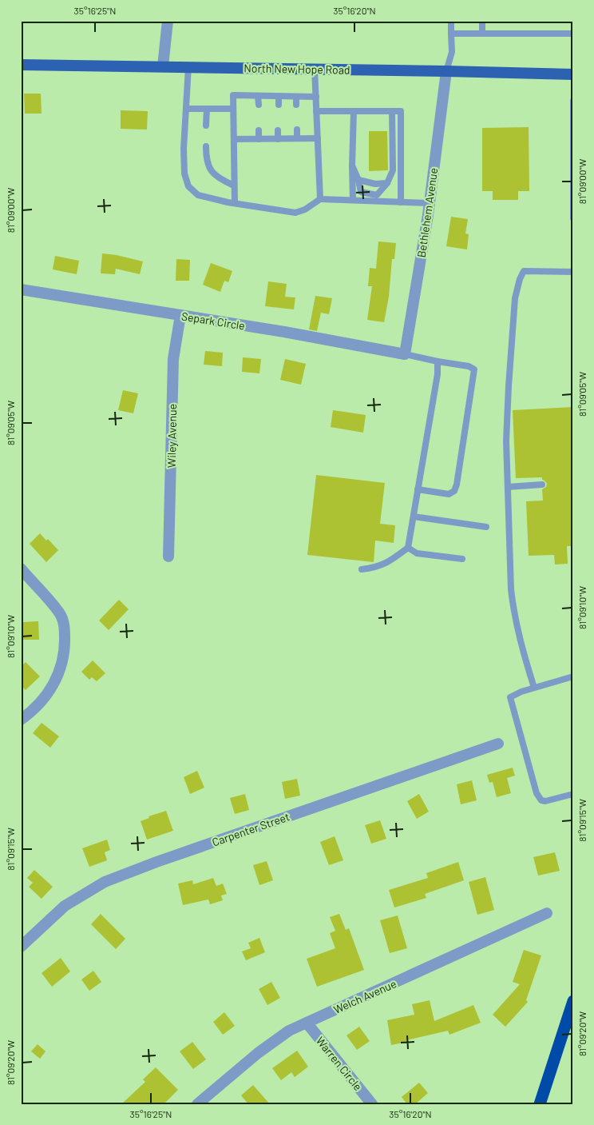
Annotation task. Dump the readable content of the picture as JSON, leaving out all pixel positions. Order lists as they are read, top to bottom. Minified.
{"streets":{"main road":["North New Hope Road"],"street":["Bethlehem Avenue","Separk Circle","Wiley Avenue","Carpenter Street","Welch Avenue","Warren Circle"]},"crossings":[["North New Hope Road","Bethlehem Avenue"],["Bethlehem Avenue","Separk Circle"],["Separk Circle","Wiley Avenue"],["Welch Avenue","Warren Circle"]],"coordinates":["35°16'25\"N","35°16'20\"N","81°09'00\"W","81°09'05\"W","81°09'10\"W","81°09'15\"W","81°09'20\"W"]}
